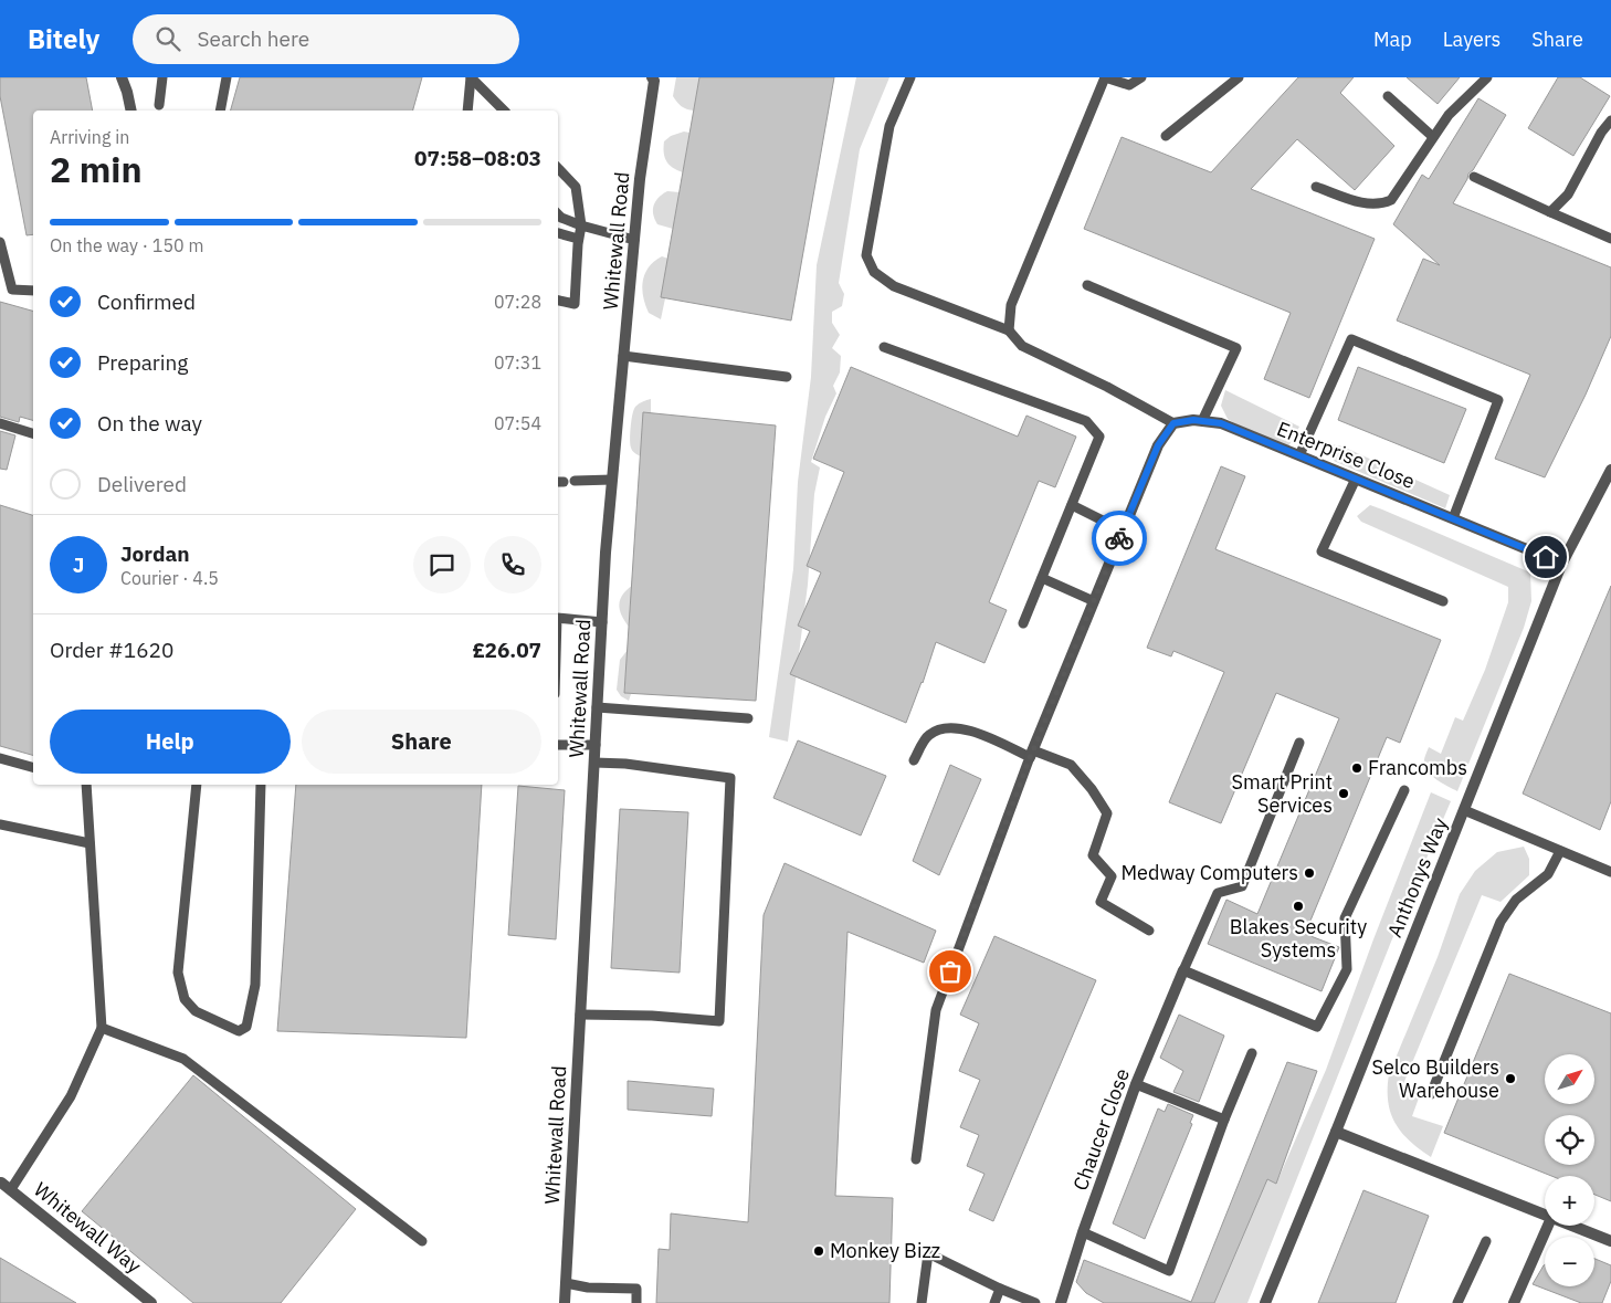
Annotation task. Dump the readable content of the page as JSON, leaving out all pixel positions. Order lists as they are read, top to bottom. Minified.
{"streets":{"street":["Whitewall Road","Enterprise Close","Anthonys Way","Chaucer Close","Whitewall Way"]},"crossings":[["Enterprise Close","Anthonys Way"]],"places":["Francombs","Smart Print Services","Medway Computers","Blakes Security Systems","Selco Builders Warehouse","Monkey Bizz"],"north":"top right","page":{"header":"Bitely","search":"Search here","nav":["Map","Layers","Share"],"heading":["2 min","Arriving in","07:58–08:03"],"panel":["Jordan","Courier · 4.5","Order #1620","£26.07"],"bar":"On the way · 150 m","list":[["Confirmed","07:28"],["Preparing","07:31"],["On the way","07:54"],"Delivered"],"round":"J","buttons":["Help","Share"],"map_buttons":["+","−"]}}
